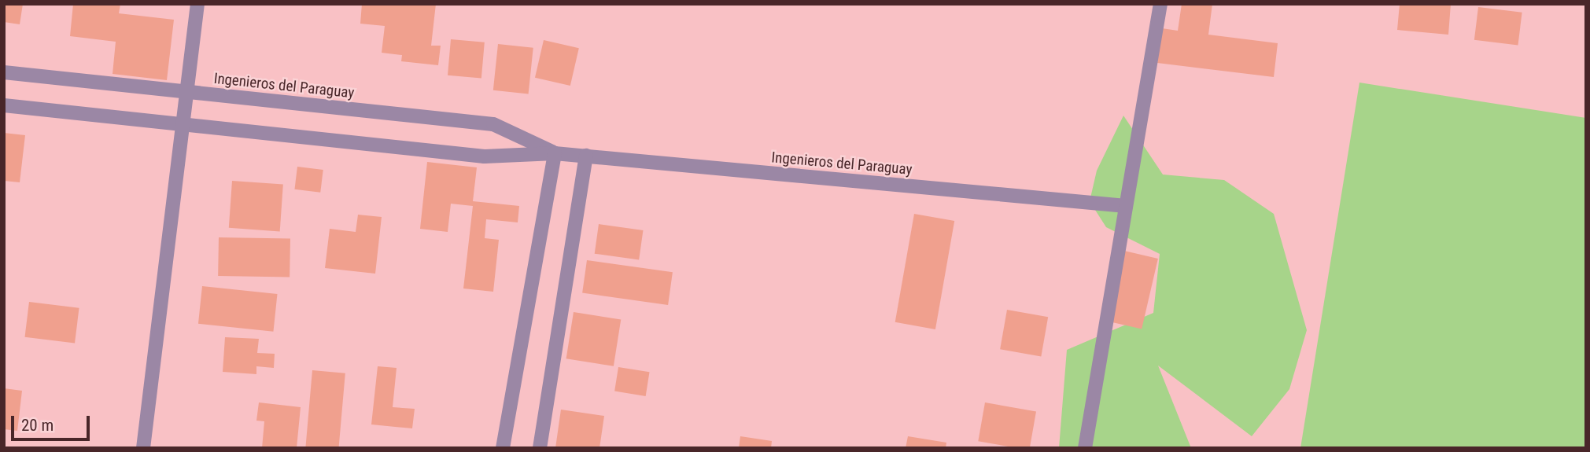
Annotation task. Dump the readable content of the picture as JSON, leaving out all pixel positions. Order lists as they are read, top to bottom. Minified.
{"streets":{"street":["Ingenieros del Paraguay"]},"scale_bar":"20 m"}
